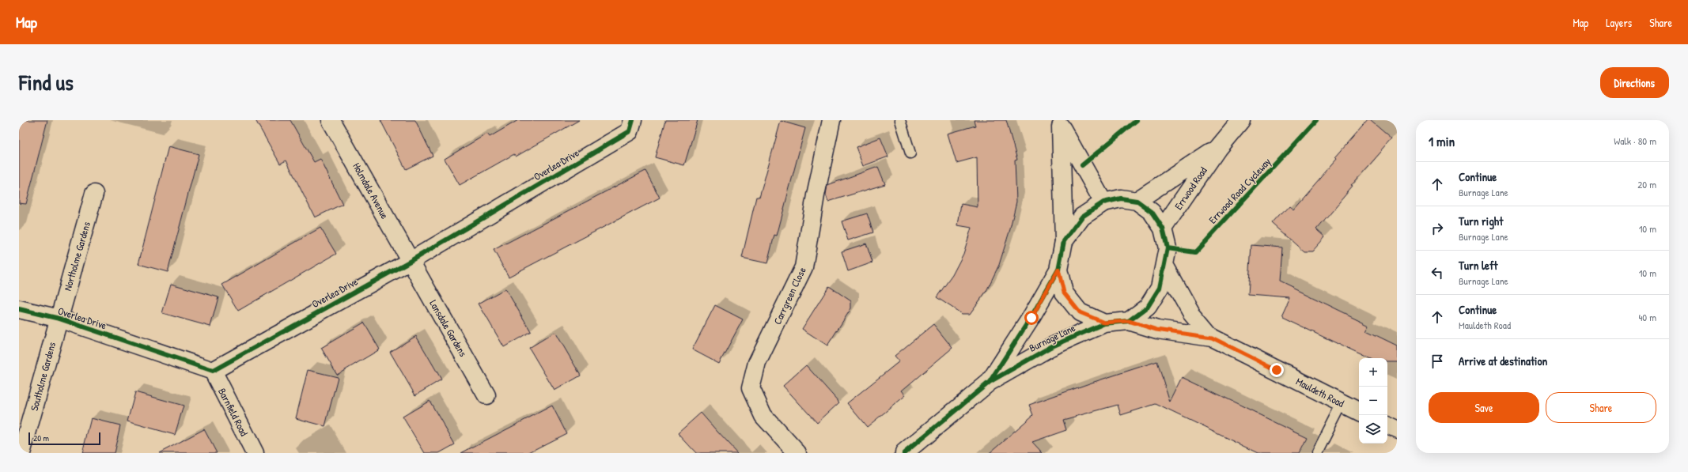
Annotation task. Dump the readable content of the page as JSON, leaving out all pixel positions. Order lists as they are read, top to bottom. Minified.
{"streets":{"street":["Overlea Drive","Errwood Road","Holmdale Avenue","Northolme Gardens","Carrgreen Close","Lansdale Gardens","Burnage Lane","Southolme Gardens","Mauldeth Road","Barnfield Road"],"cycle path":["Errwood Road Cycleway"]},"crossings":[["Overlea Drive","Holmdale Avenue"],["Overlea Drive","Northolme Gardens"],["Overlea Drive","Lansdale Gardens"],["Overlea Drive","Southolme Gardens"],["Overlea Drive","Barnfield Road"],["Errwood Road","Burnage Lane"],["Holmdale Avenue","Lansdale Gardens"],["Northolme Gardens","Southolme Gardens"],["Burnage Lane","Mauldeth Road"]],"scale_bar":"20 m","page":{"header":"Map","nav":["Map","Layers","Share"],"title":"Find us","buttons":["Directions",["Save","Share"]],"heading":["1 min","Walk · 80 m"],"list":[["Continue","Burnage Lane","20 m"],["Turn right","Burnage Lane","10 m"],["Turn left","Burnage Lane","10 m"],["Continue","Mauldeth Road","40 m"],"Arrive at destination"],"map_buttons":["+","−"],"scale":"20 m"}}
